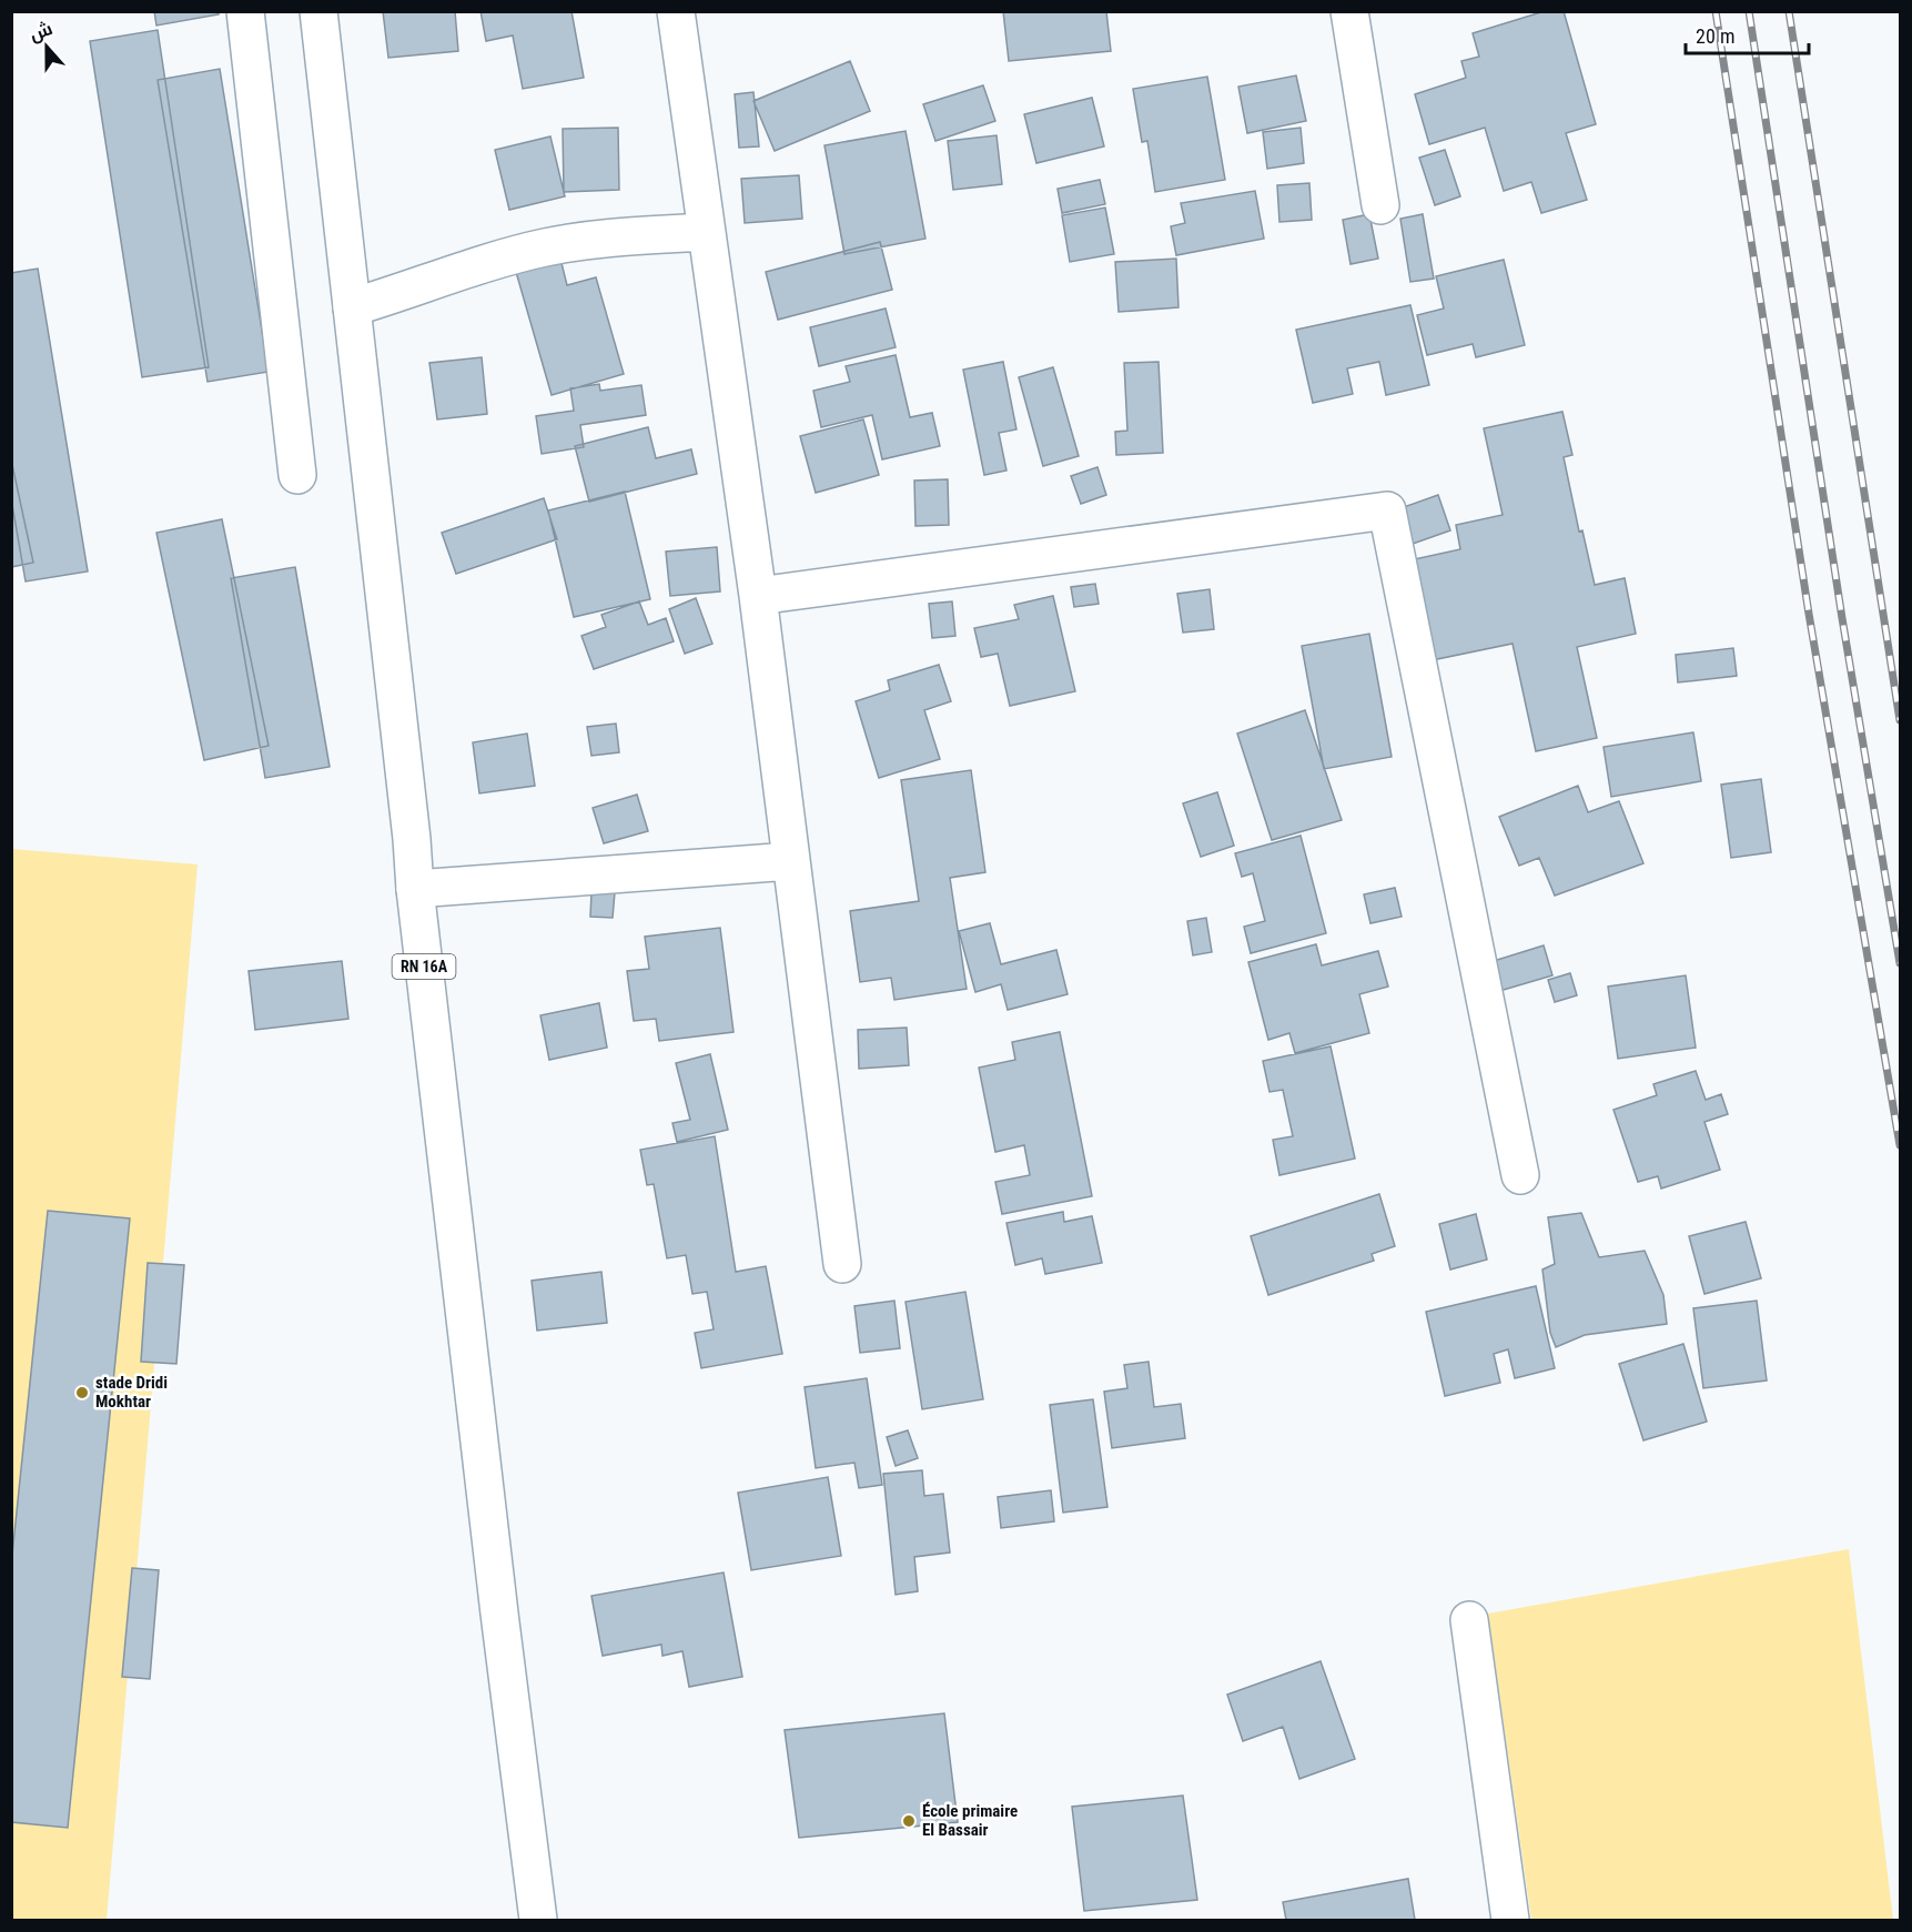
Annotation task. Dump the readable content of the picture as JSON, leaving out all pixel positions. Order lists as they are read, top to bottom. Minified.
{"streets":{"street":["RN 16A"]},"places":["stade Dridi Mokhtar","École primaire El Bassair"],"scale_bar":"20 m","north":"top"}
